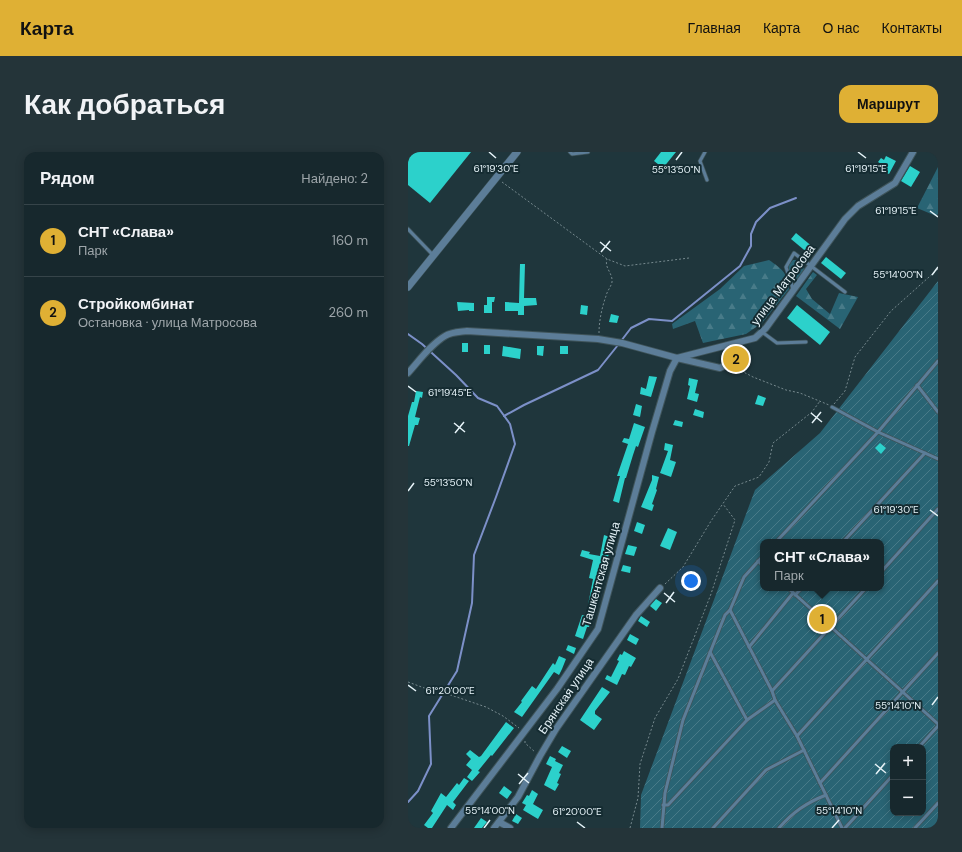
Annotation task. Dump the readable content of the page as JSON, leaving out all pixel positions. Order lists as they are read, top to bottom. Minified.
{"streets":{"street":["улица Матросова","Ташкентская улица","Брянская улица"]},"crossings":[["улица Матросова","Ташкентская улица"]],"page":{"header":"Карта","nav":["Главная","Карта","О нас","Контакты"],"buttons":"Маршрут","title":"Как добраться","heading":["Рядом","Найдено: 2"],"list":[{"mark":"1","name":"СНТ «Слава»","note":"Парк","value":"160 m"},{"mark":"2","name":"Стройкомбинат","note":"Остановка · улица Матросова","value":"260 m"}],"pins":["2","1"],"popup":["СНТ «Слава»","Парк"],"map_buttons":["+","−"]},"coordinates":["61°19'30\"E","61°19'15\"E","55°13'50\"N","55°14'00\"N","61°19'45\"E","61°20'00\"E","55°14'10\"N"]}
